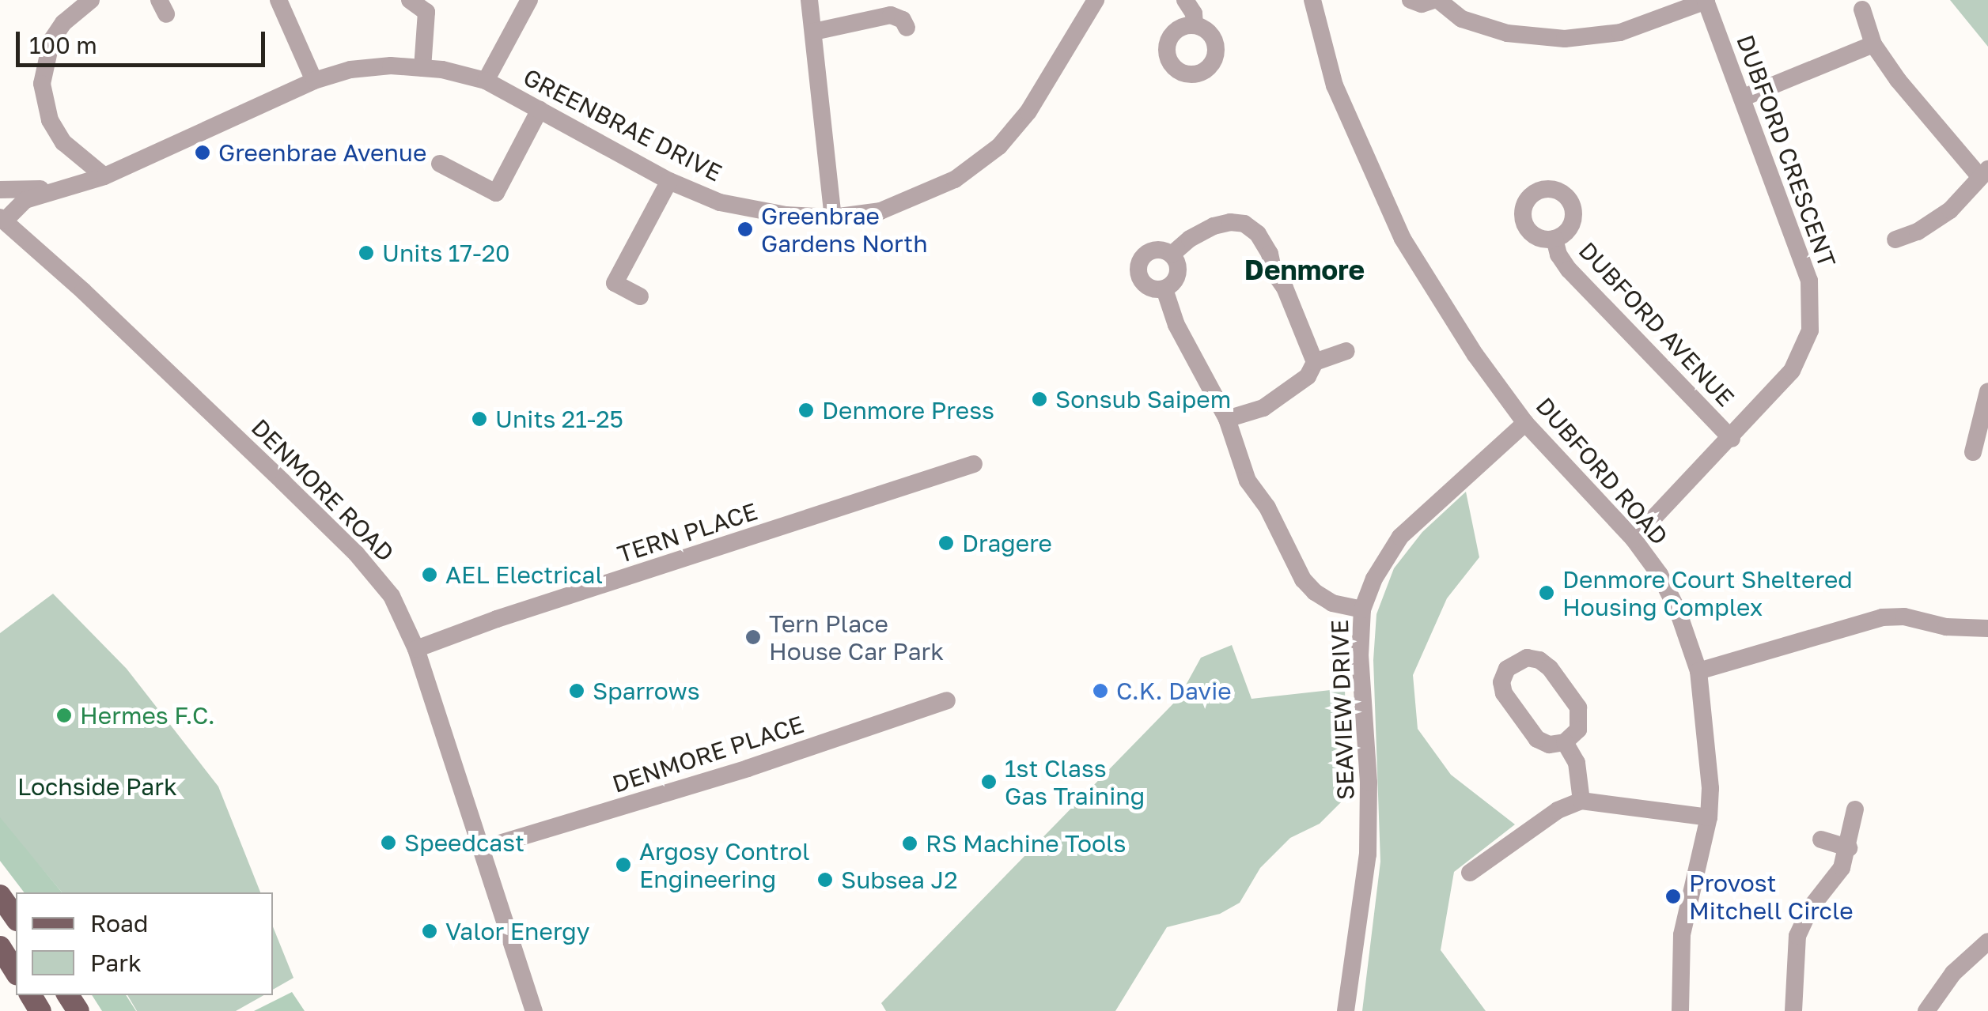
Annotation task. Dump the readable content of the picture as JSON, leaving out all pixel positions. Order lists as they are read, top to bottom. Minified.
{"streets":{"street":["GREENBRAE DRIVE","DUBFORD CRESCENT","DUBFORD AVENUE","DUBFORD ROAD","DENMORE ROAD","TERN PLACE","SEAVIEW DRIVE","DENMORE PLACE"]},"crossings":[["GREENBRAE DRIVE","DENMORE ROAD"],["DUBFORD CRESCENT","DUBFORD AVENUE"],["DUBFORD CRESCENT","DUBFORD ROAD"],["DUBFORD ROAD","SEAVIEW DRIVE"],["DENMORE ROAD","TERN PLACE"],["DENMORE ROAD","DENMORE PLACE"]],"districts":["Denmore"],"parks":["Lochside Park"],"places":["Greenbrae Avenue","Greenbrae Gardens North","Units 17-20","Sonsub Saipem","Denmore Press","Units 21-25","Dragere","AEL Electrical","Denmore Court Sheltered Housing Complex","Tern Place House Car Park","Sparrows","C.K. Davie","Hermes F.C.","1st Class Gas Training","Speedcast","RS Machine Tools","Argosy Control Engineering","Subsea J2","Provost Mitchell Circle","Valor Energy"],"legend":["Road","Park"],"scale_bar":"100 m"}
